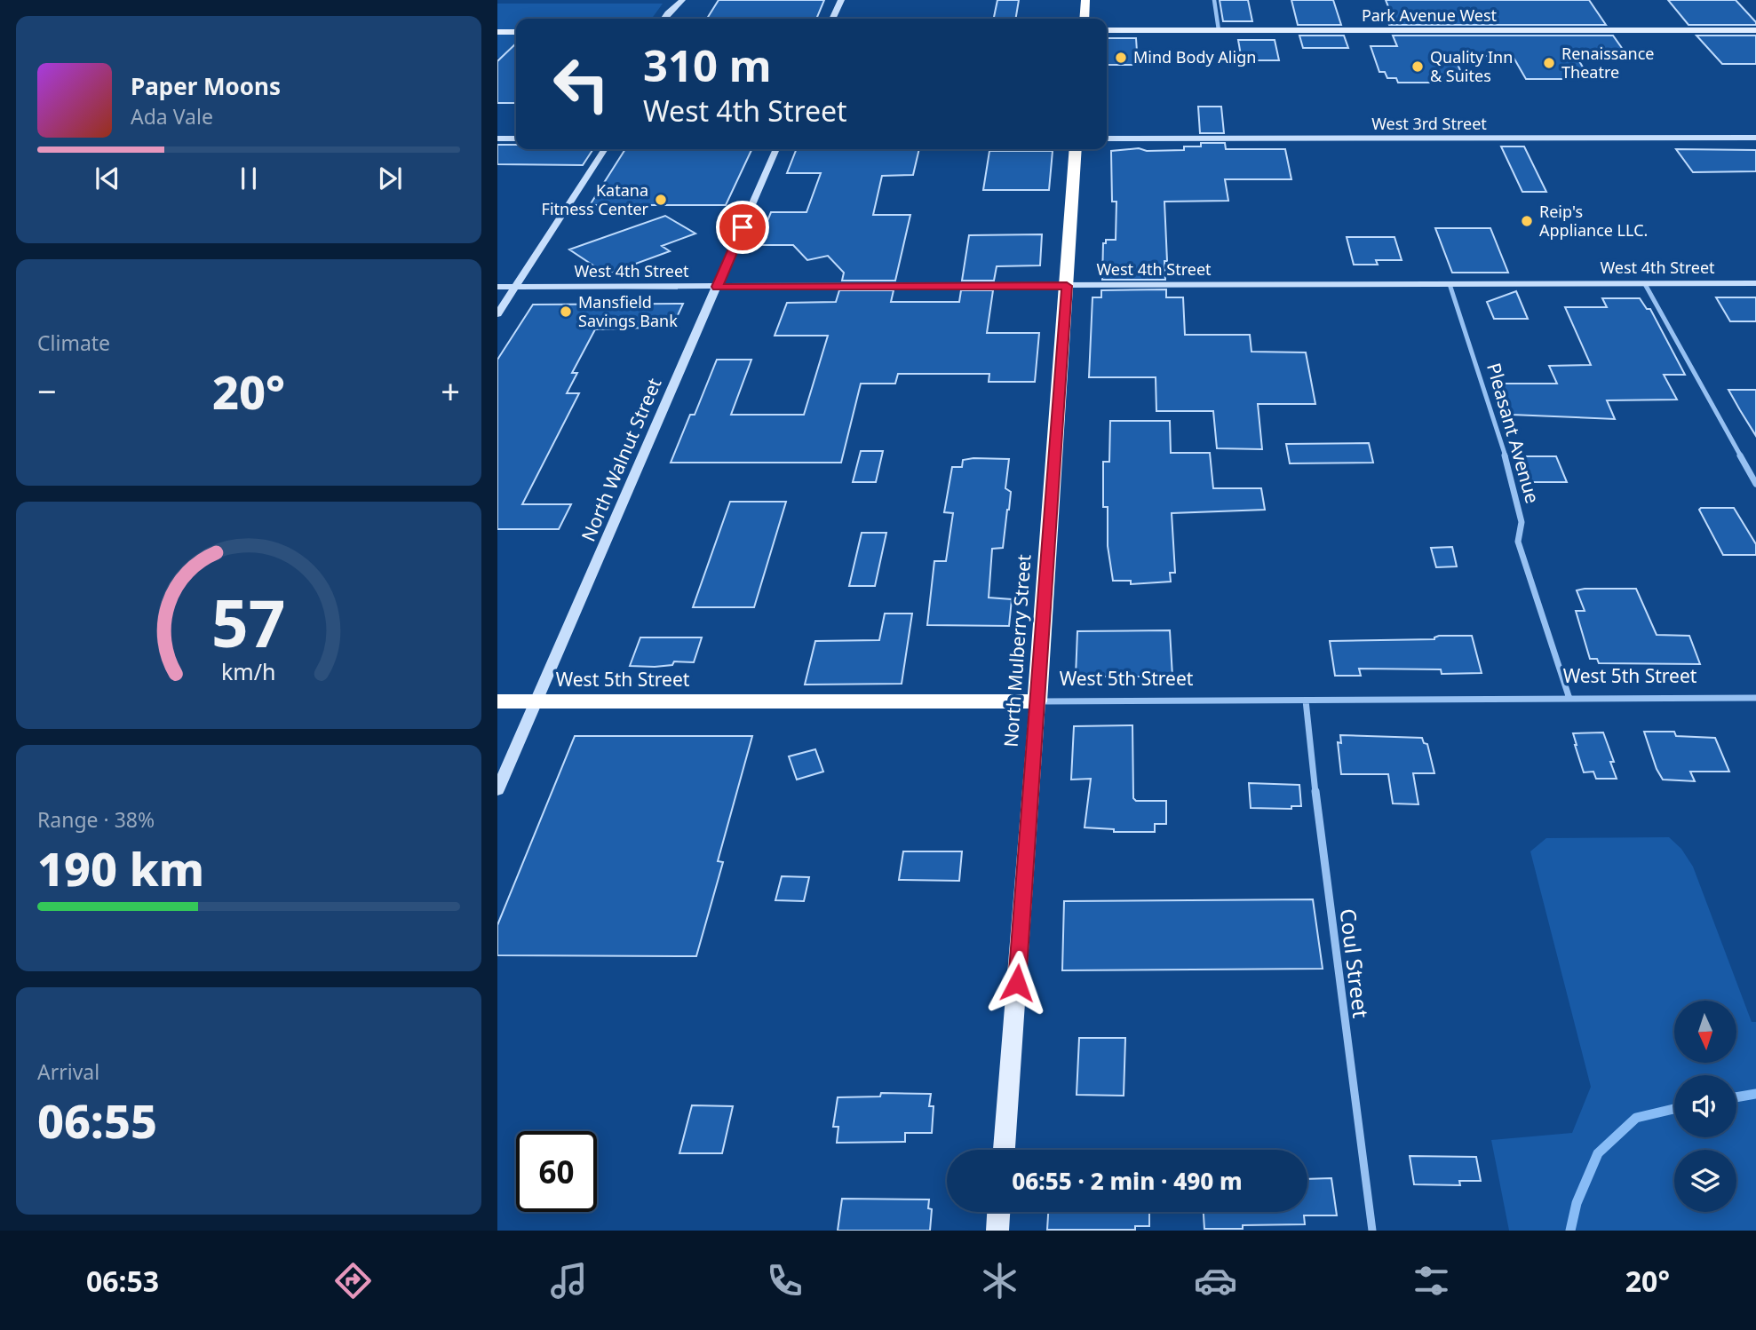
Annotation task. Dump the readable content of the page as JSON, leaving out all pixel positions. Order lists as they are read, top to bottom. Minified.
{"streets":{"highway":["North Mulberry Street","West 5th Street"],"main road":["Park Avenue West"],"street":["West 3rd Street","West 4th Street","Pleasant Avenue","North Walnut Street","Coul Street"]},"crossings":[["West 4th Street","Pleasant Avenue"],["West 4th Street","North Walnut Street"],["West 4th Street","North Mulberry Street"],["Pleasant Avenue","West 5th Street"],["North Walnut Street","West 5th Street"],["North Mulberry Street","West 5th Street"],["West 5th Street","Coul Street"]],"places":["Mind Body Align","Renaissance Theatre","Quality Inn & Suites","Katana Fitness Center","Reip's Appliance LLC.","Mansfield Savings Bank"],"north":"bottom","page":{"turn":["310 m","West 4th Street"],"song":["Paper Moons","Ada Vale"],"tile":["Climate",["Range · 38%","190 km"],["Arrival","06:55"]],"heat":["−","20°","+"],"limit":"60","trip":"06:55 · 2 min · 490 m","tabs":["06:53","20°"],"gauge":["57","km/h"]}}
